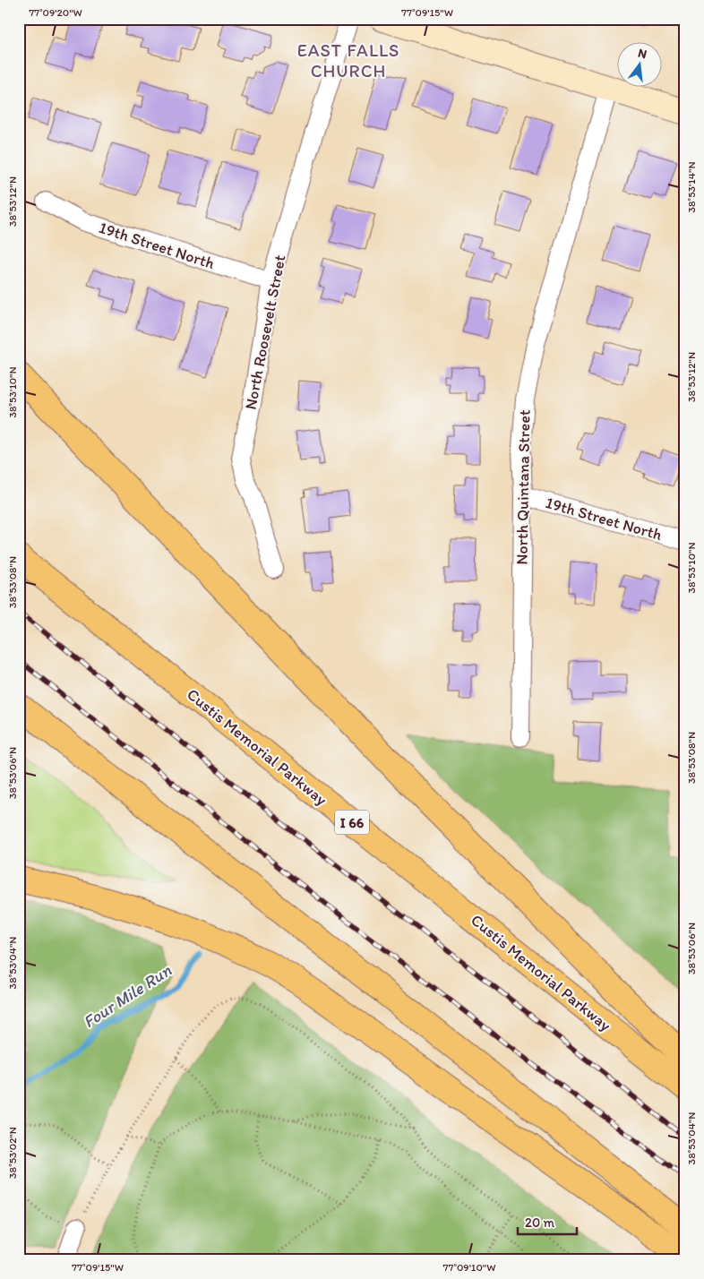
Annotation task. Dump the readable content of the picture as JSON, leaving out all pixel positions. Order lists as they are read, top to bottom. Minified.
{"streets":{"highway":["Custis Memorial Parkway","I 66"],"street":["19th Street North","North Roosevelt Street","North Quintana Street"]},"crossings":[["19th Street North","North Roosevelt Street"],["19th Street North","North Quintana Street"]],"districts":["EAST FALLS CHURCH"],"water":["Four Mile Run"],"scale_bar":"20 m","north":"top","coordinates":["77°09'20\"W","77°09'15\"W","38°53'14\"N","38°53'12\"N","38°53'10\"N","38°53'08\"N","38°53'06\"N","38°53'04\"N","38°53'02\"N","77°09'10\"W"]}
